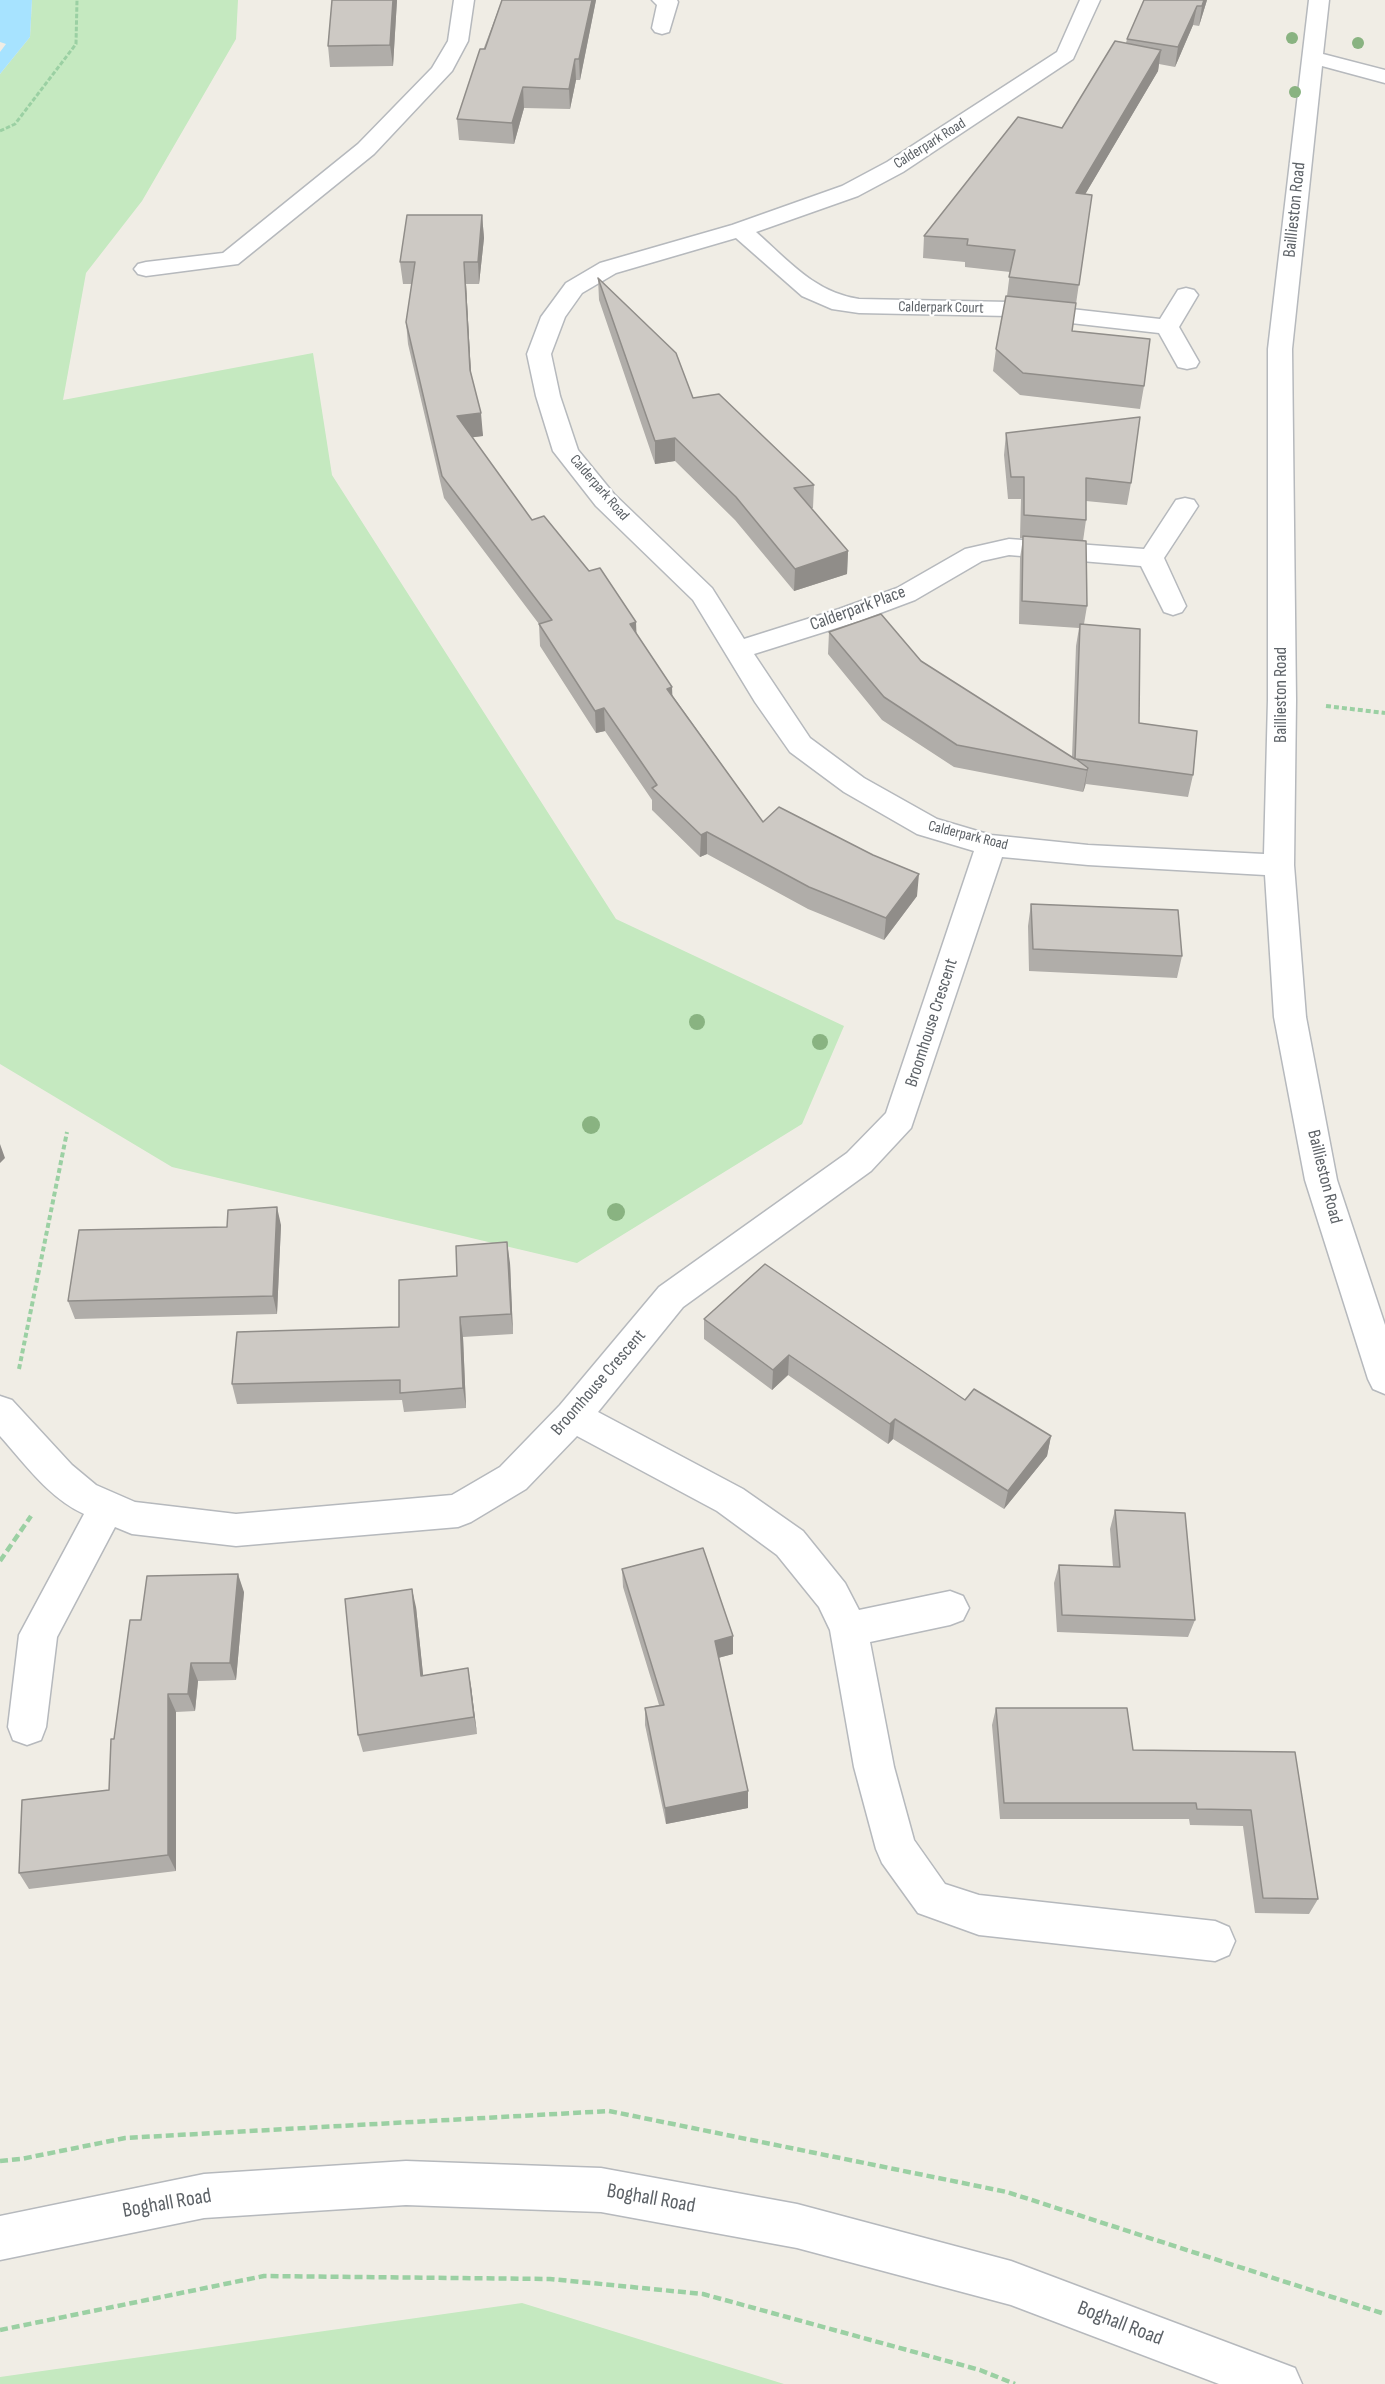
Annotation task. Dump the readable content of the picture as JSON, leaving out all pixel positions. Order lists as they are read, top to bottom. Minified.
{"streets":{"street":["Calderpark Road","Baillieston Road","Calderpark Court","Calderpark Place","Broomhouse Crescent","Boghall Road"]},"crossings":[["Calderpark Road","Baillieston Road"],["Calderpark Road","Calderpark Court"],["Calderpark Road","Calderpark Place"],["Calderpark Road","Broomhouse Crescent"]]}
